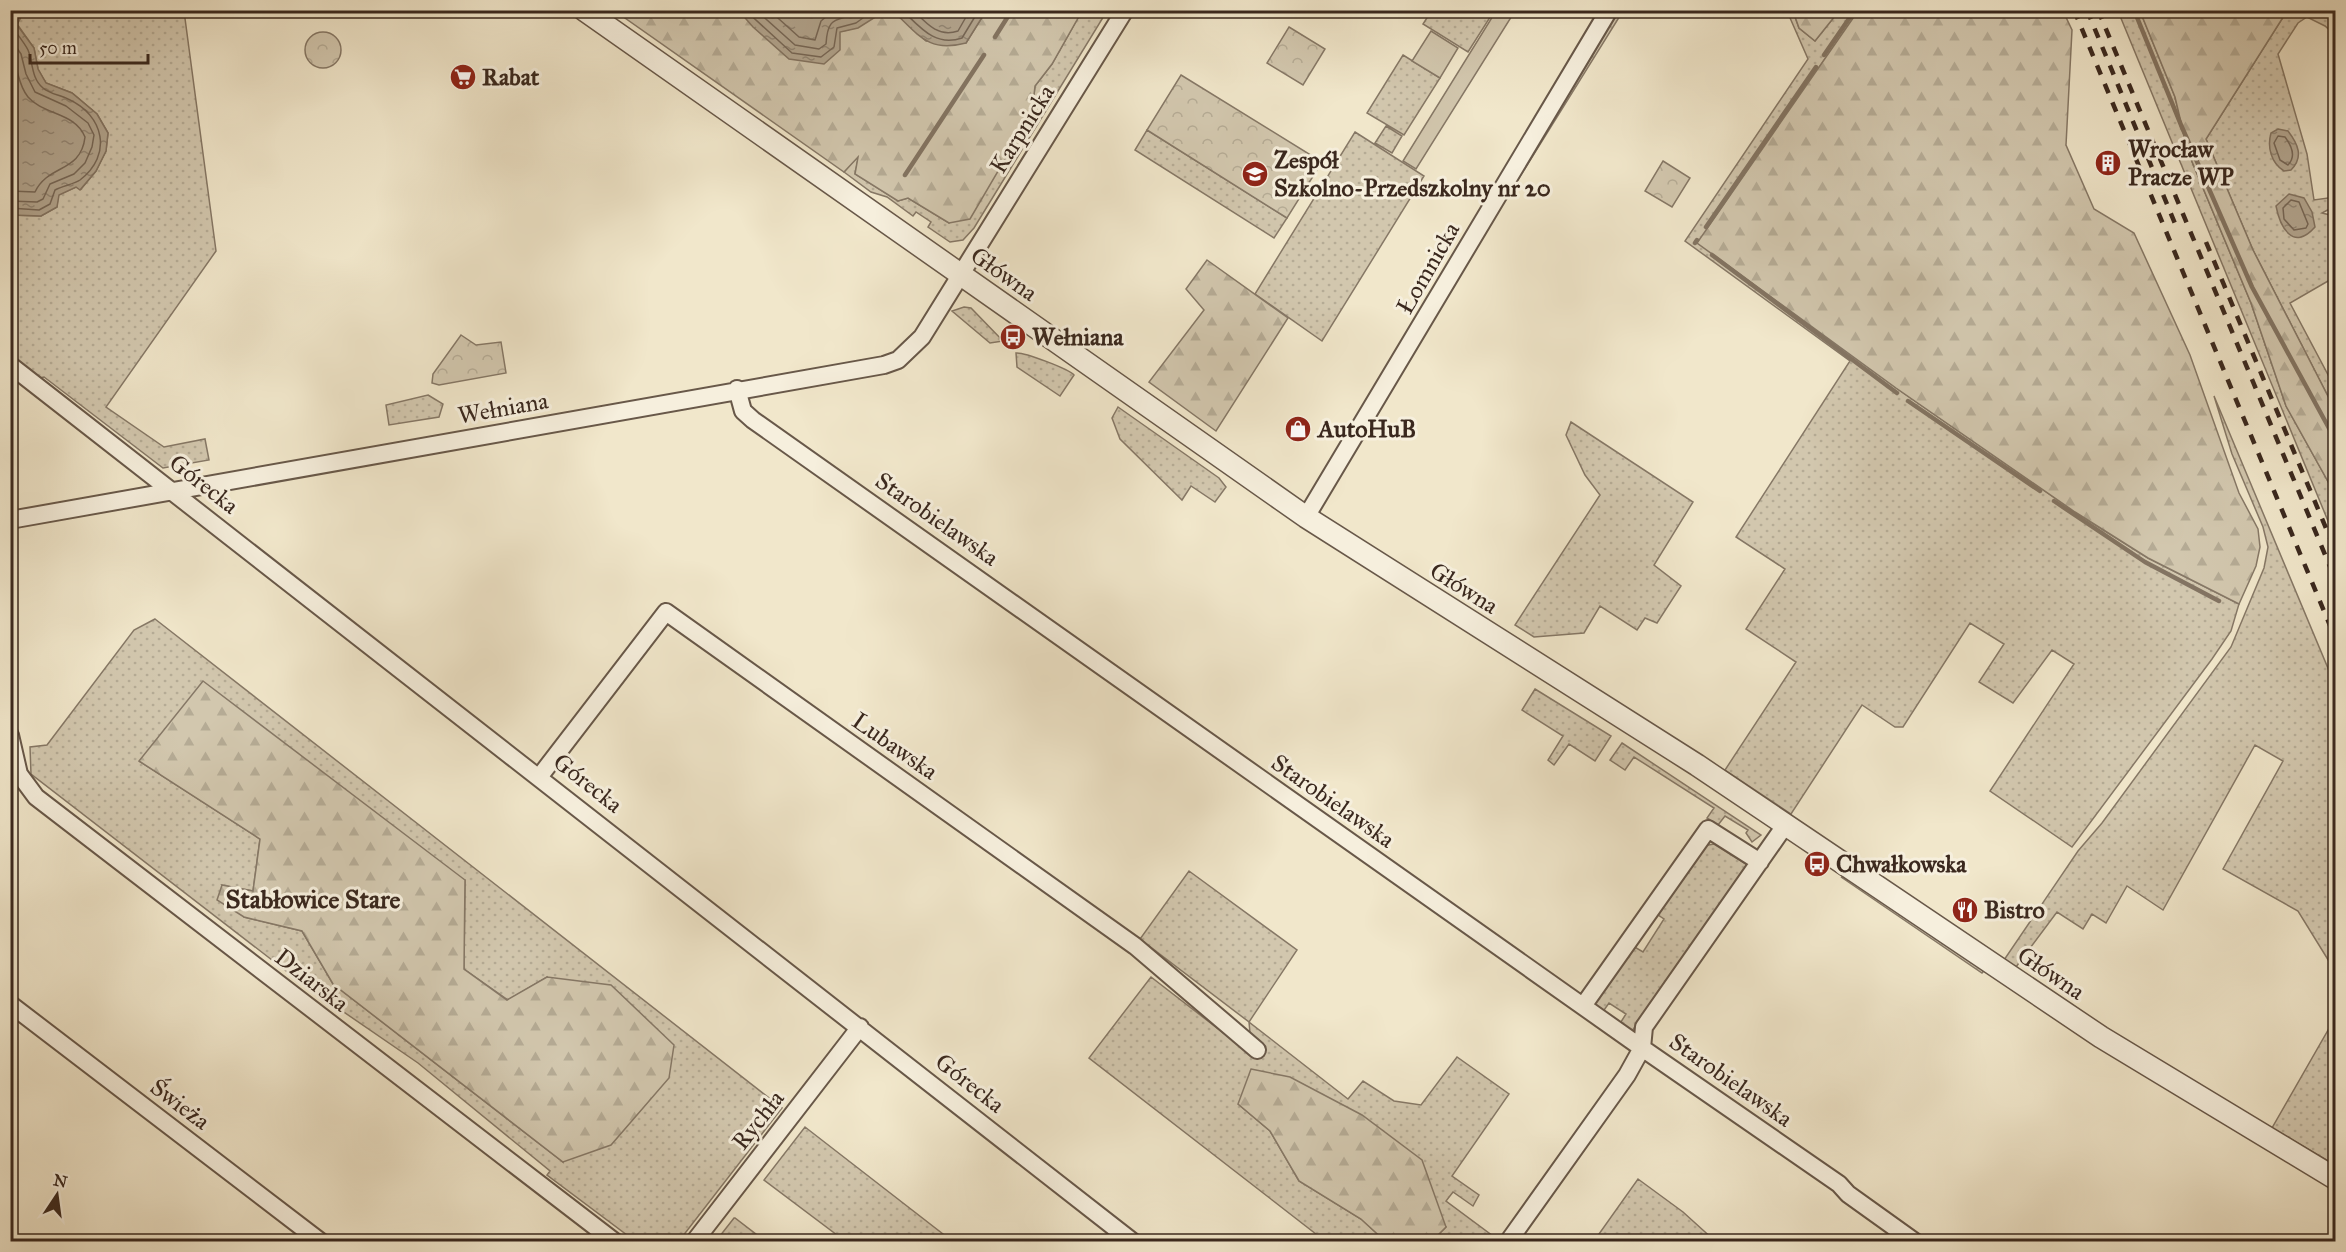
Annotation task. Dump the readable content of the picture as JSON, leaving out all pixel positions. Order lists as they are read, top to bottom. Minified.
{"streets":{"street":["Karpnicka","Łomnicka","Główna","Wełniana","Górecka","Starobielawska","Lubawska","Dziarska","Świeża","Rychła"]},"crossings":[["Karpnicka","Główna"],["Karpnicka","Wełniana"],["Łomnicka","Główna"],["Główna","Wełniana"],["Wełniana","Górecka"],["Wełniana","Starobielawska"],["Górecka","Lubawska"],["Górecka","Rychła"]],"districts":["Stabłowice Stare"],"places":{"supermarket":["Rabat"],"building":["Wrocław Pracze WP"],"school or university":["Zespół Szkolno-Przedszkolny nr 20"],"bus stop":["Wełniana","Chwałkowska"],"shop":["AutoHuB"],"restaurant":["Bistro"]},"scale_bar":"50 m","north":"top"}
